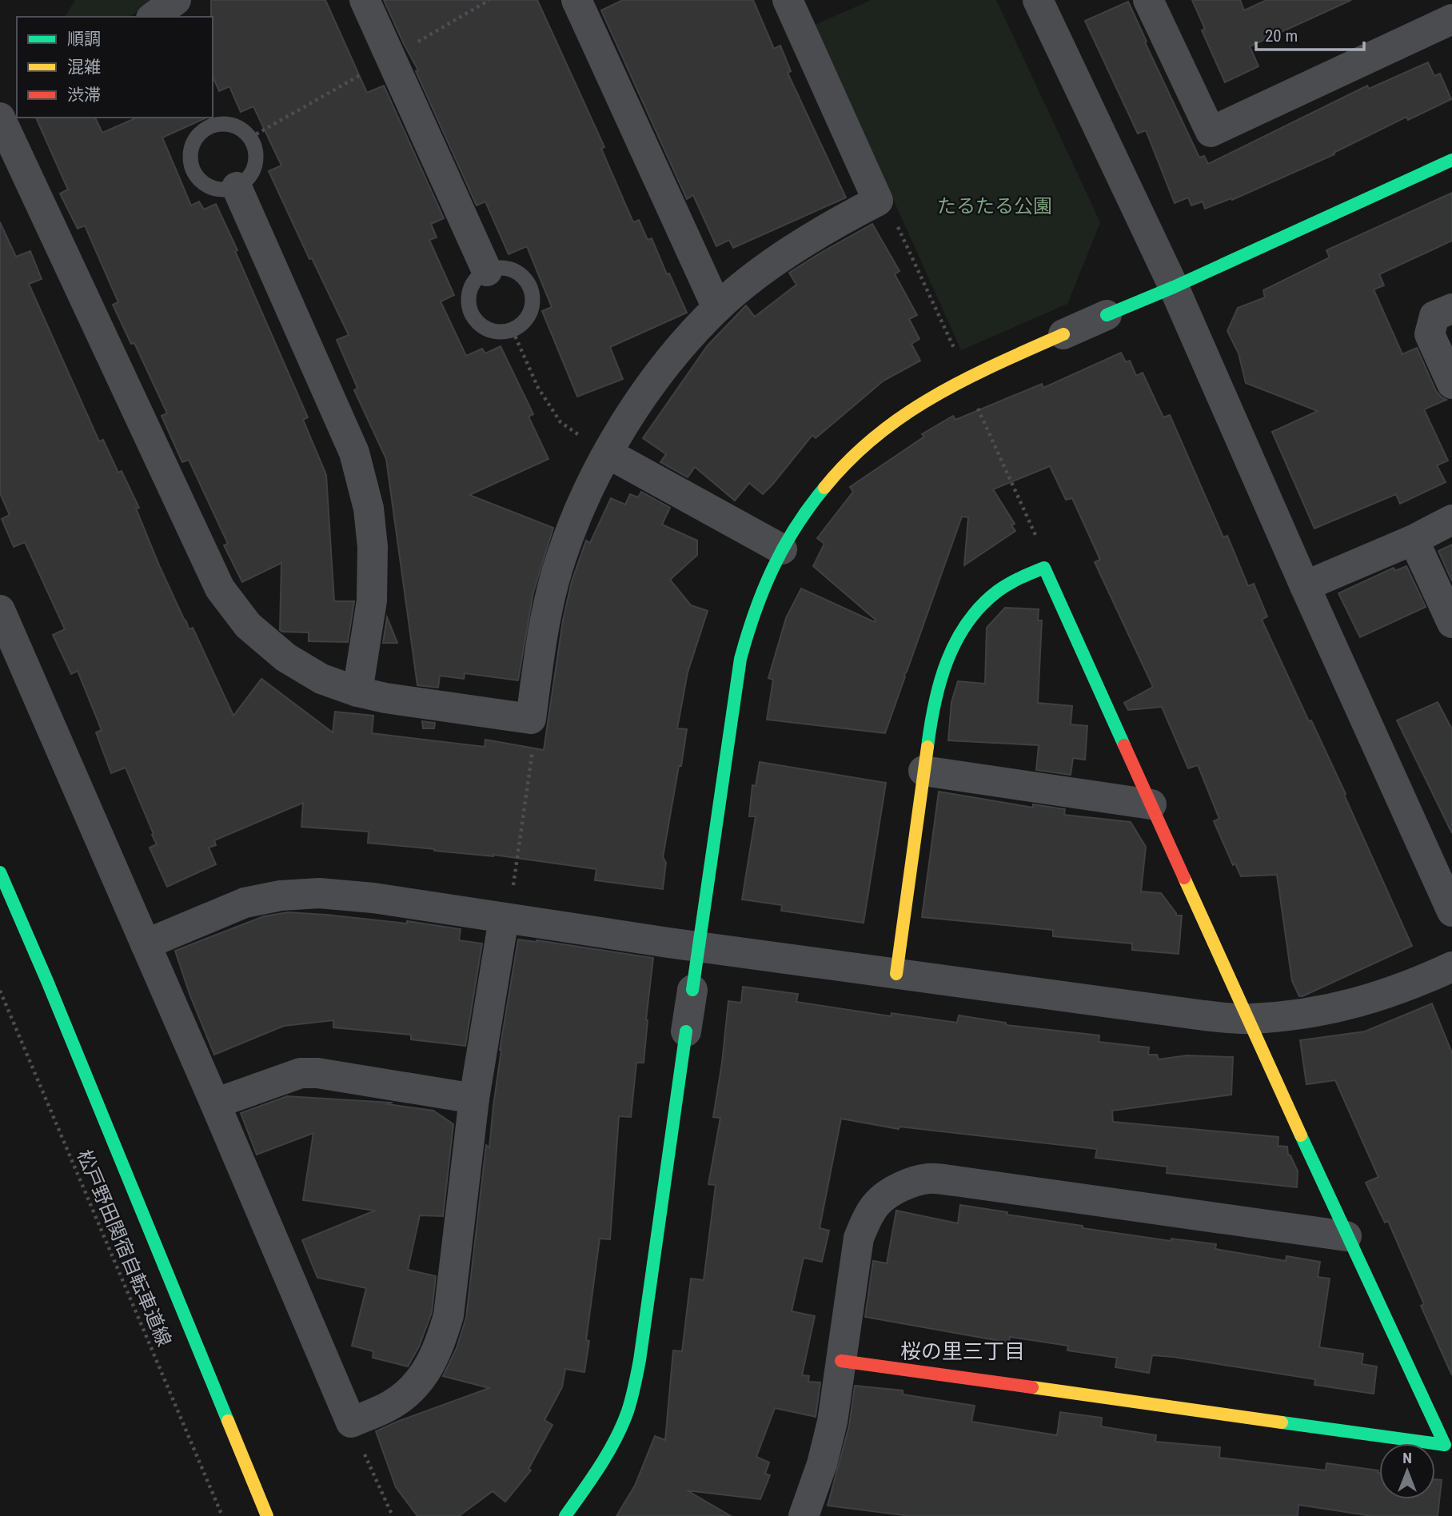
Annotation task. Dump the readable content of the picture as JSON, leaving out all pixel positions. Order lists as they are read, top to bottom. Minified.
{"streets":{"path":["松戸野田関宿自転車道線"]},"districts":["桜の里三丁目"],"parks":["たるたる公園"],"legend":["順調","混雑","渋滞"],"scale_bar":"20 m","north":"top"}
